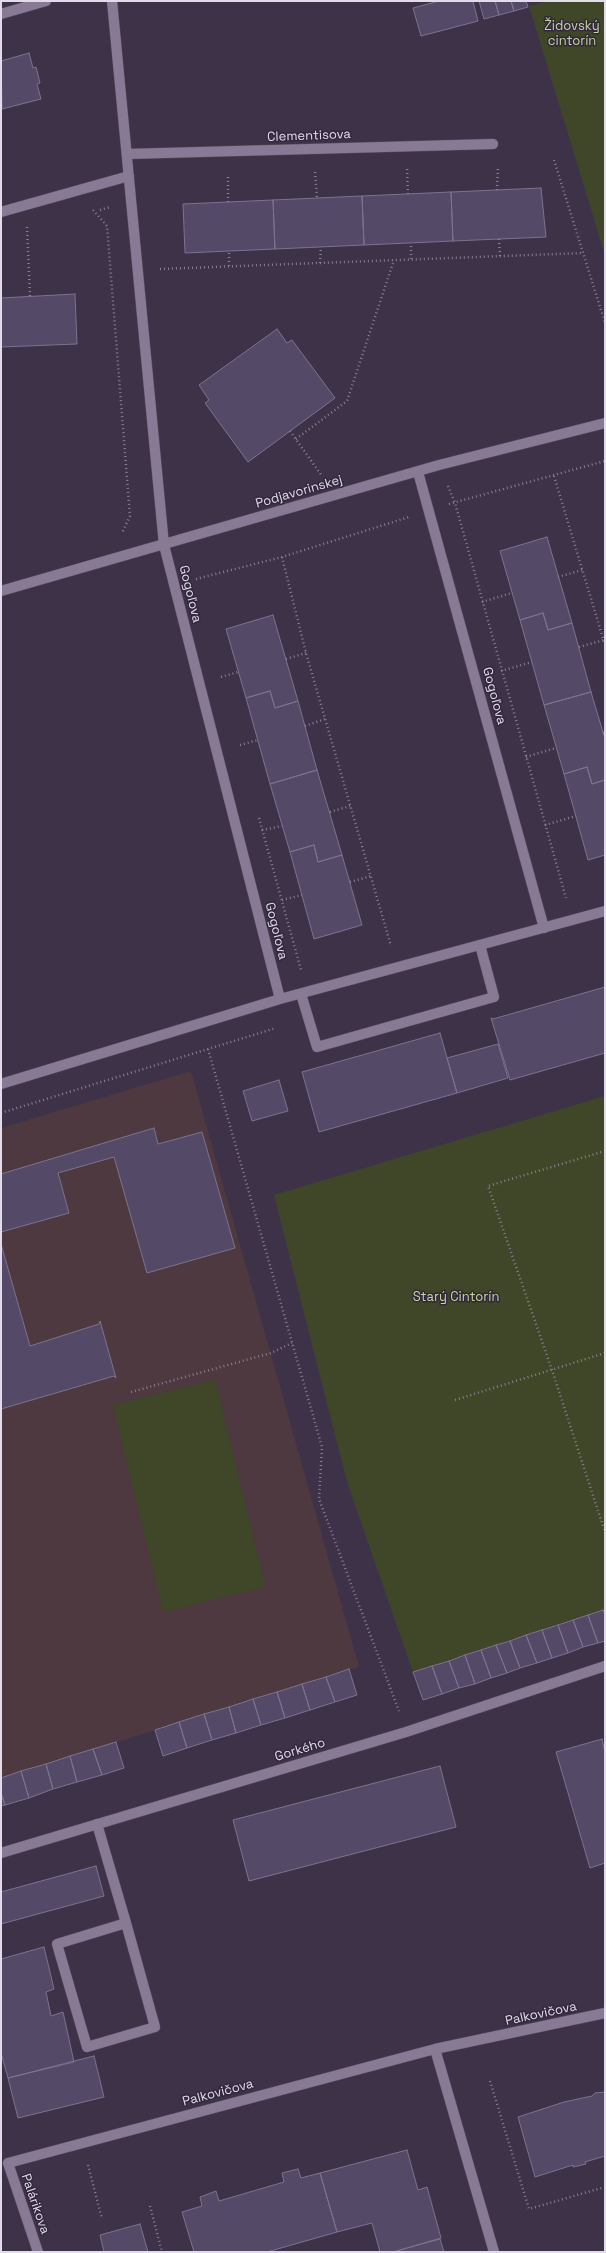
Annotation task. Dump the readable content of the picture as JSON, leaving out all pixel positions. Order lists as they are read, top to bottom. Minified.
{"streets":{"street":["Clementisova","Podjavorinskej","Gogoľova","Gorkého","Palkovičova","Palárikova"]},"crossings":[["Clementisova","Gogoľova"],["Podjavorinskej","Gogoľova"],["Palkovičova","Palárikova"]],"parks":["Židovský cintorín","Starý Cintorín"]}
